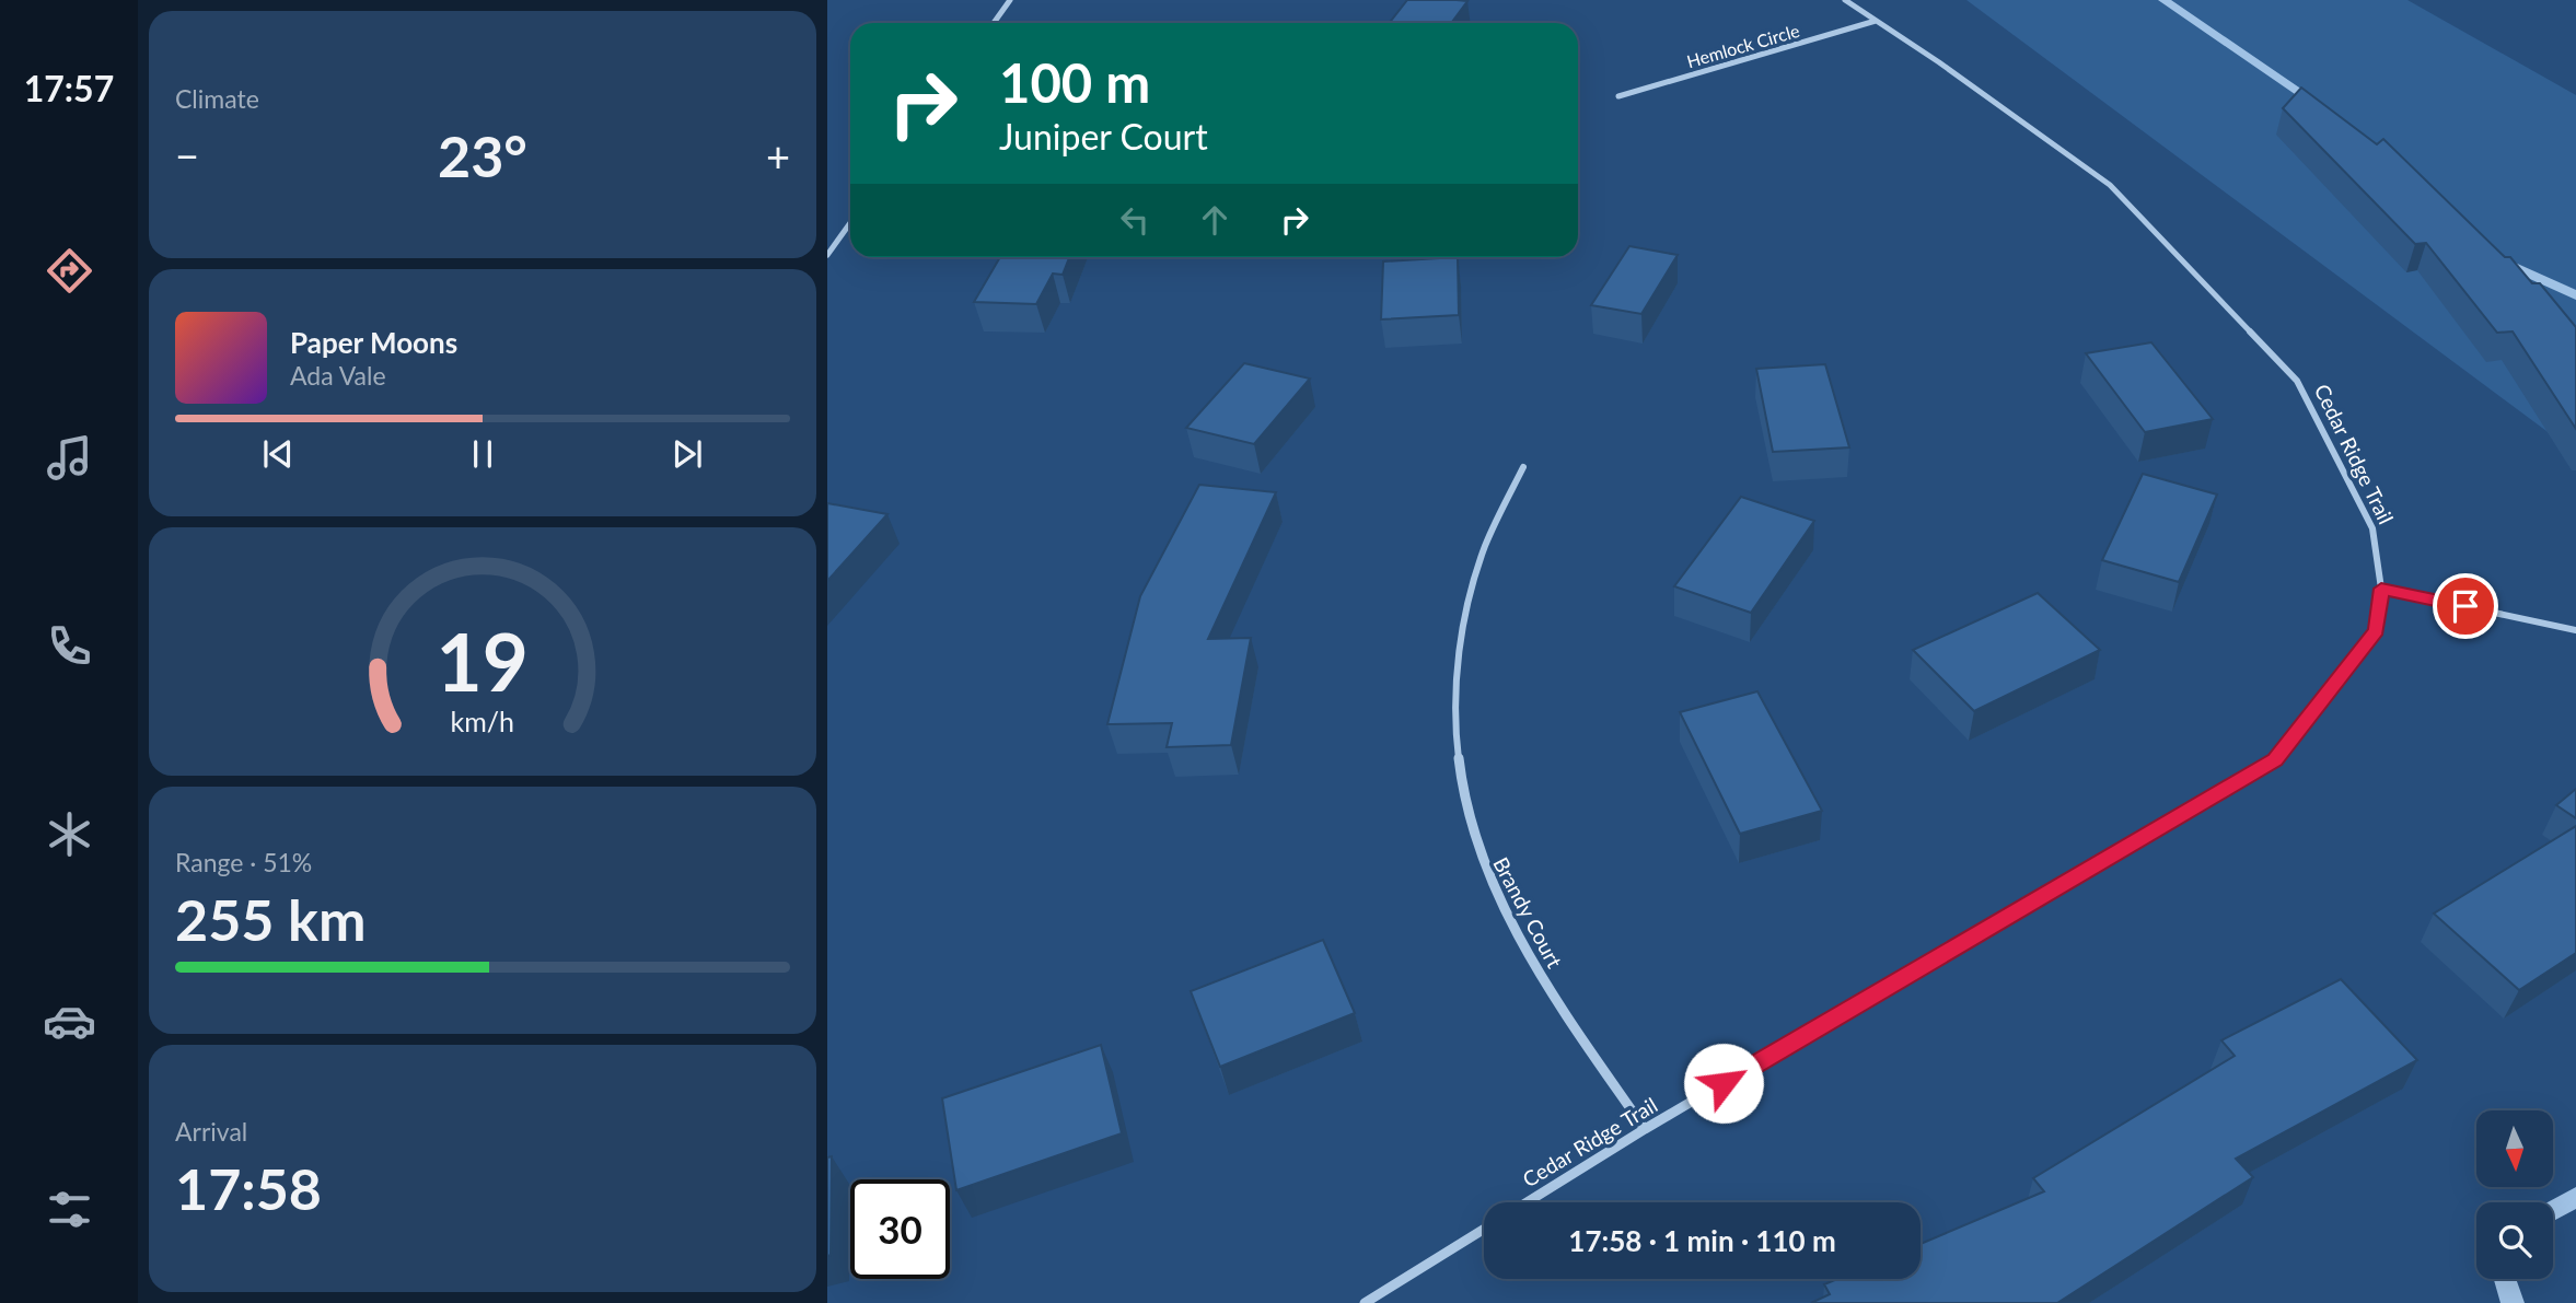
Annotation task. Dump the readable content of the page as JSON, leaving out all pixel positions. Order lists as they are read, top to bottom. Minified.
{"streets":{"street":["Hemlock Circle","Cedar Ridge Trail","Brandy Court"]},"crossings":[["Hemlock Circle","Cedar Ridge Trail"],["Cedar Ridge Trail","Brandy Court"]],"north":"bottom","page":{"tabs":"17:57","tile":["Climate",["Range · 51%","255 km"],["Arrival","17:58"]],"turn":["100 m","Juniper Court"],"heat":["−","23°","+"],"song":["Paper Moons","Ada Vale"],"limit":"30","trip":"17:58 · 1 min · 110 m","gauge":["19","km/h"]}}
